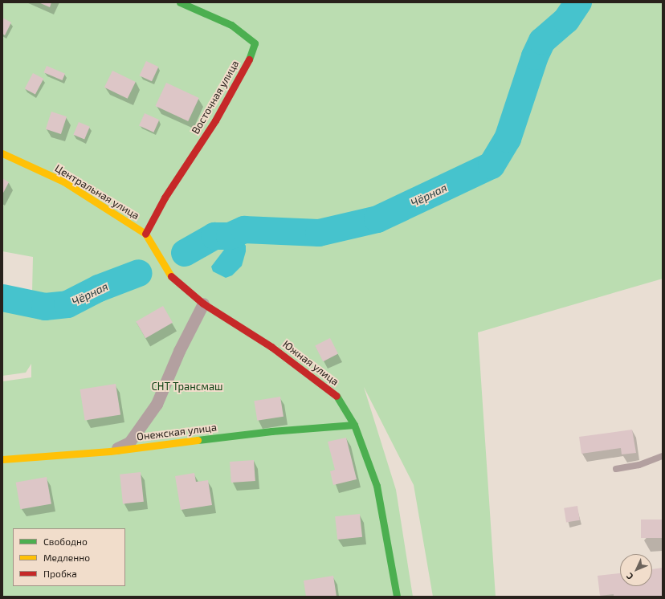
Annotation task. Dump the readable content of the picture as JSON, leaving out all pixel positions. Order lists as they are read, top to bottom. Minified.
{"streets":{"street":["Восточная улица","Центральная улица","Южная улица","Онежская улица"]},"crossings":[["Восточная улица","Центральная улица"],["Восточная улица","Южная улица"],["Центральная улица","Южная улица"],["Южная улица","Онежская улица"]],"water":["Чёрная"],"parks":["СНТ Трансмаш"],"legend":["Свободно","Медленно","Пробка"],"north":"bottom left"}
